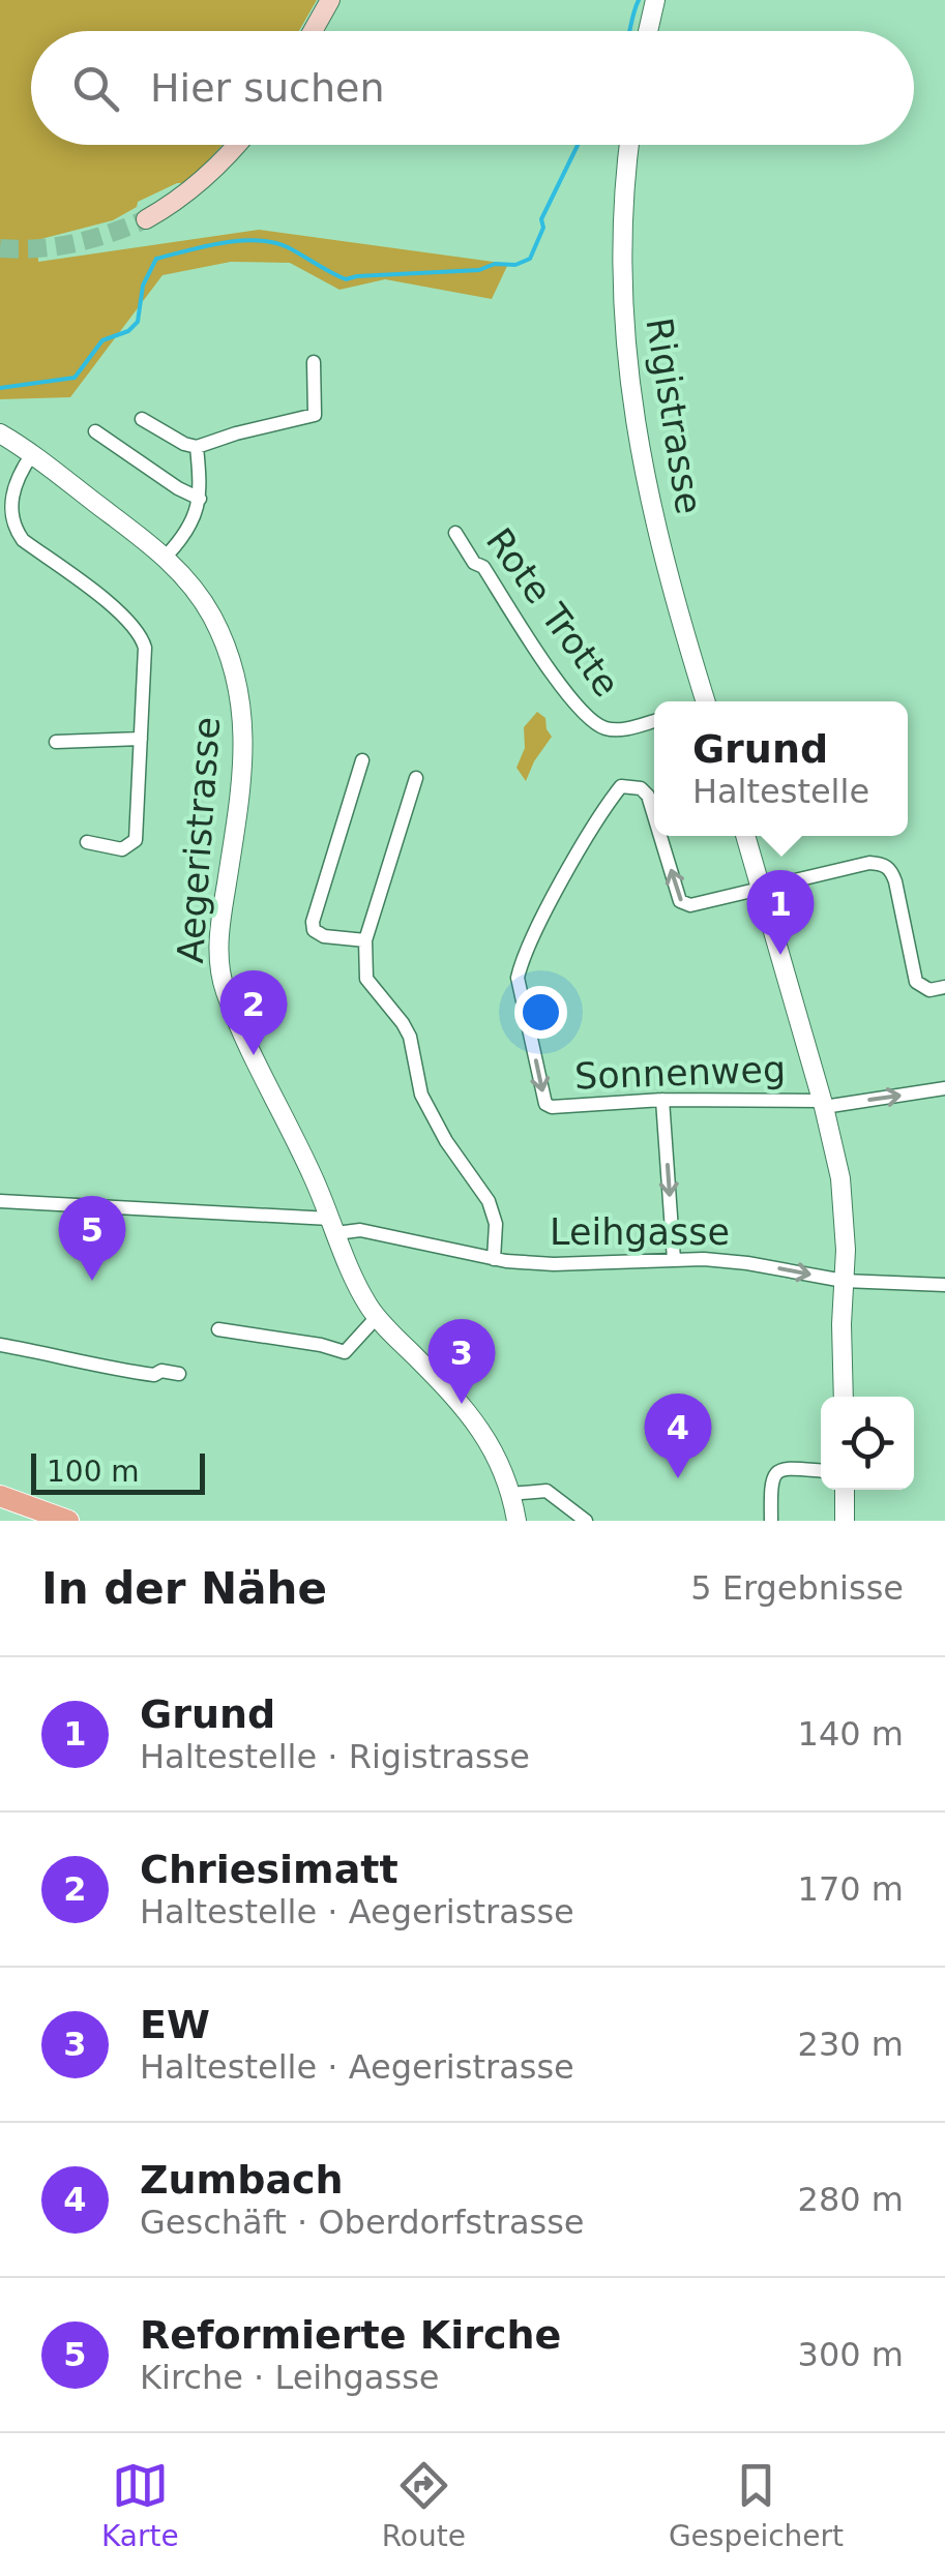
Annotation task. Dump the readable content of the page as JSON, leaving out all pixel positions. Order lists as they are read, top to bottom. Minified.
{"streets":{"street":["Rigistrasse","Rote Trotte","Aegeristrasse","Sonnenweg","Leihgasse"]},"crossings":[["Aegeristrasse","Leihgasse"]],"scale_bar":"100 m","page":{"search":"Hier suchen","popup":["Grund","Haltestelle"],"pins":["1","2","5","3","4"],"scale":"100 m","heading":["In der Nähe","5 Ergebnisse"],"list":[{"mark":"1","name":"Grund","note":"Haltestelle · Rigistrasse","value":"140 m"},{"mark":"2","name":"Chriesimatt","note":"Haltestelle · Aegeristrasse","value":"170 m"},{"mark":"3","name":"EW","note":"Haltestelle · Aegeristrasse","value":"230 m"},{"mark":"4","name":"Zumbach","note":"Geschäft · Oberdorfstrasse","value":"280 m"},{"mark":"5","name":"Reformierte Kirche","note":"Kirche · Leihgasse","value":"300 m"}],"nav":["Karte","Route","Gespeichert"]}}
